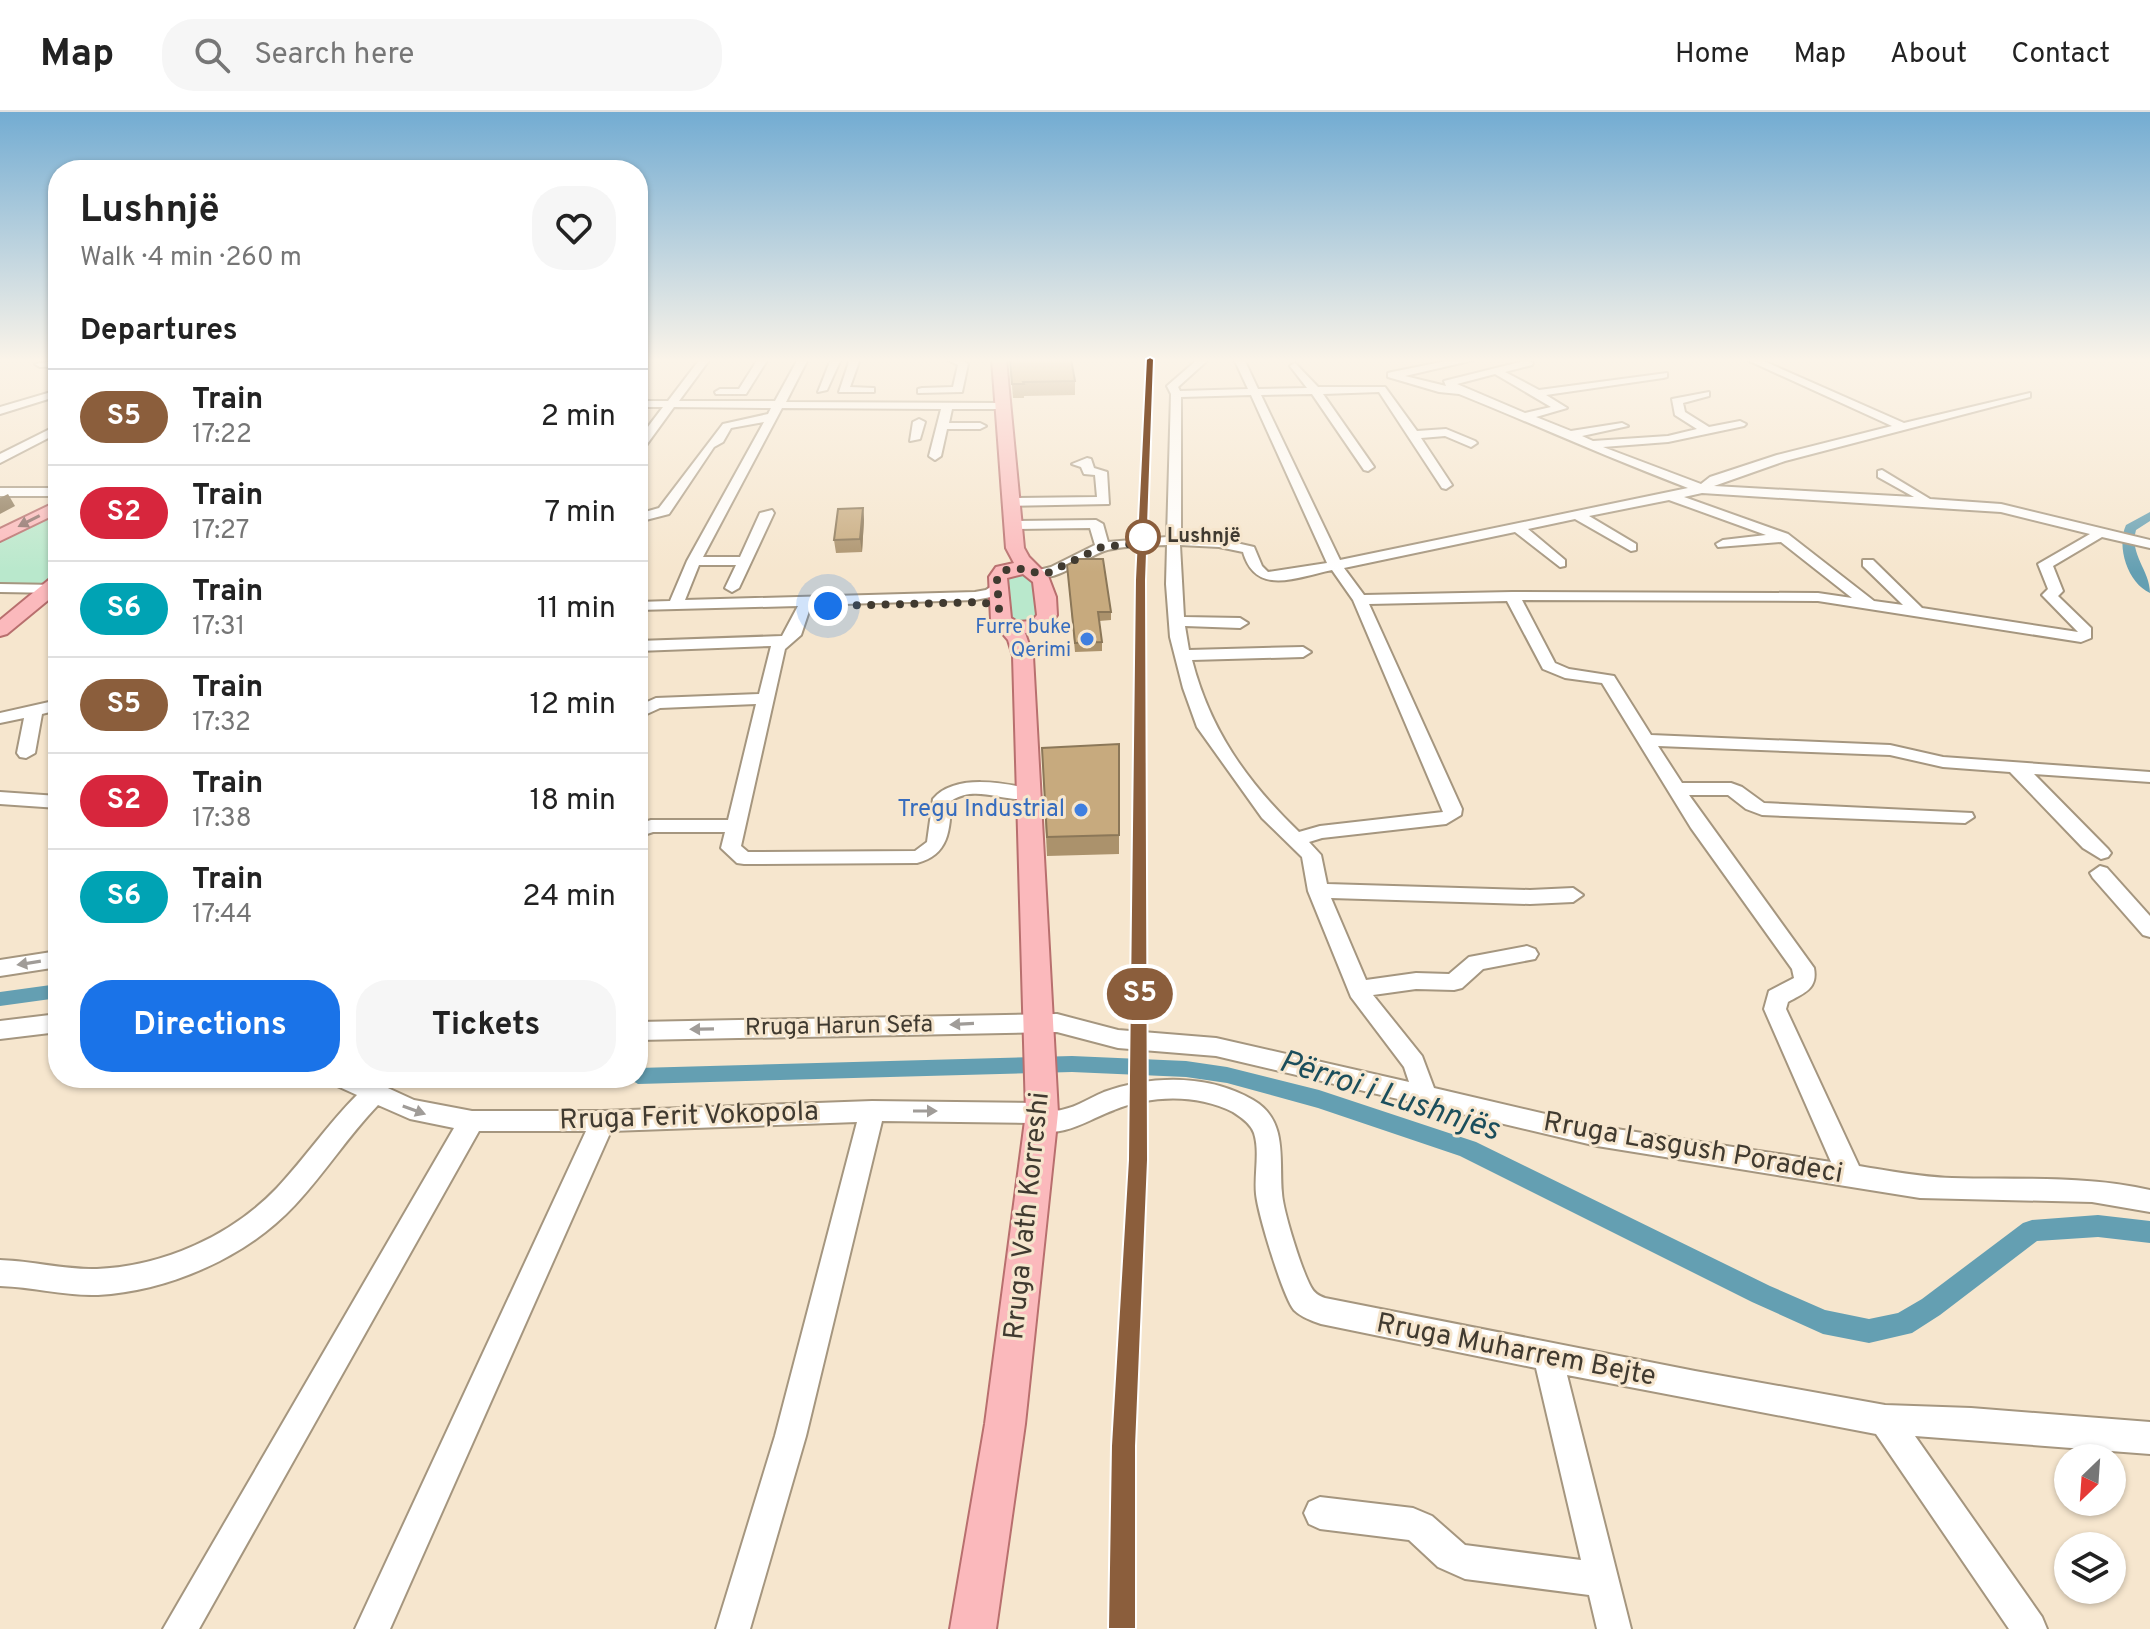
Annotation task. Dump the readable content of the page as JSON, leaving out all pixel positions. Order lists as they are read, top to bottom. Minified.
{"streets":{"main road":["Rruga Vath Korreshi"],"street":["Rruga Harun Sefa","Rruga Ferit Vokopola","Rruga Lasgush Poradeci","Rruga Muharrem Bejte"]},"crossings":[["Rruga Harun Sefa","Rruga Lasgush Poradeci"],["Rruga Harun Sefa","Rruga Vath Korreshi"],["Rruga Ferit Vokopola","Rruga Vath Korreshi"],["Rruga Ferit Vokopola","Rruga Muharrem Bejte"],["Rruga Vath Korreshi","Rruga Muharrem Bejte"]],"one_way":["Rruga Harun Sefa","Rruga Ferit Vokopola"],"water":["Përroi i Lushnjës"],"places":["Lushnjë","Furre buke Qerimi","Tregu Industrial"],"north":"bottom left","page":{"header":"Map","search":"Search here","nav":["Home","Map","About","Contact"],"on_map":"S5","heading":[["Lushnjë","Walk · 4 min · 260 m"],"Departures"],"list":[{"mark":"S5","name":"Train","note":"17:22","value":"2 min"},{"mark":"S2","name":"Train","note":"17:27","value":"7 min"},{"mark":"S6","name":"Train","note":"17:31","value":"11 min"},{"mark":"S5","name":"Train","note":"17:32","value":"12 min"},{"mark":"S2","name":"Train","note":"17:38","value":"18 min"},{"mark":"S6","name":"Train","note":"17:44","value":"24 min"}],"buttons":["Directions","Tickets"]}}
